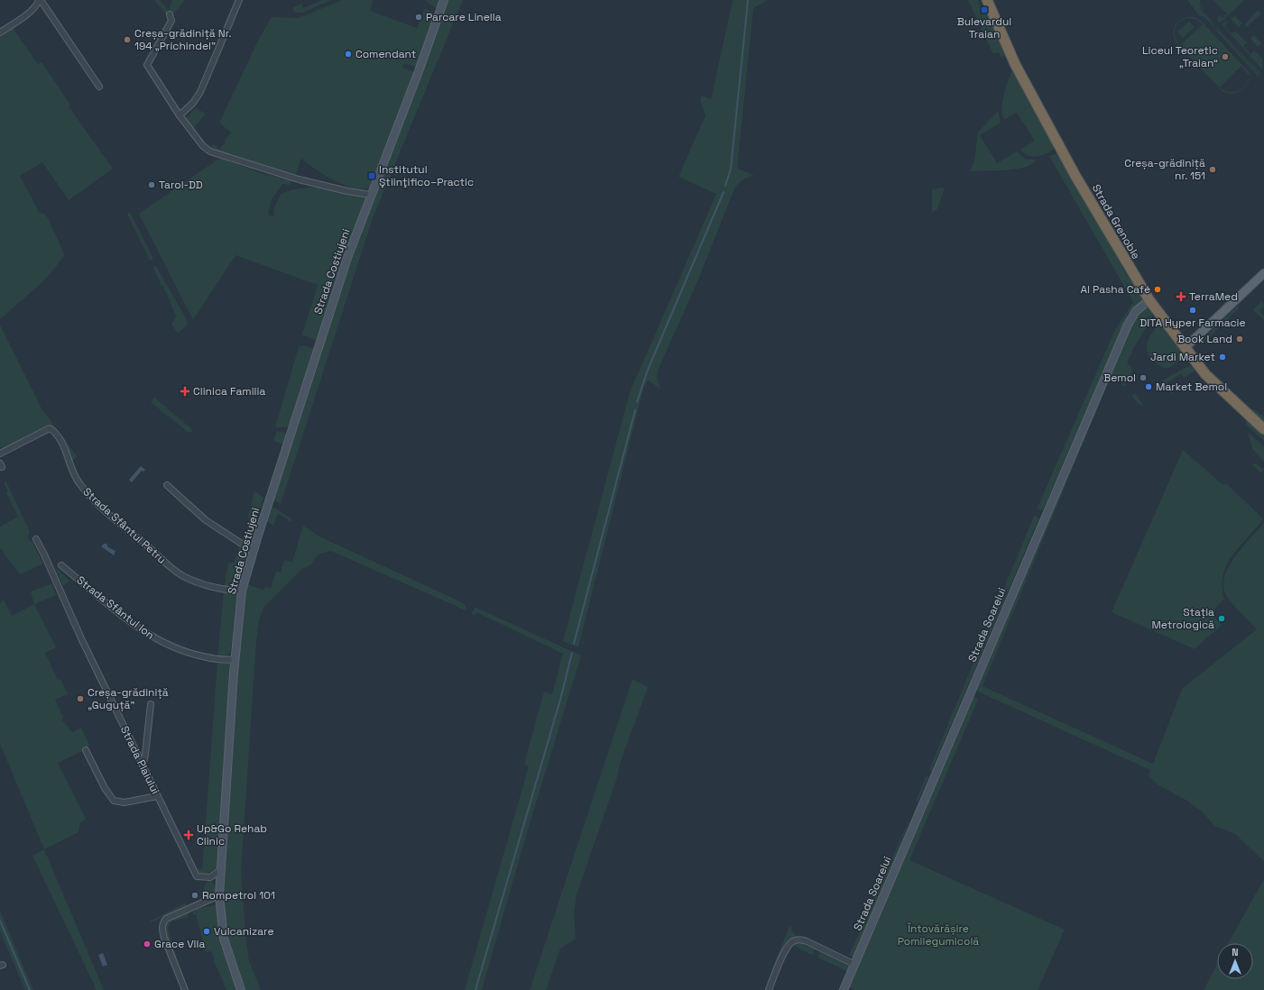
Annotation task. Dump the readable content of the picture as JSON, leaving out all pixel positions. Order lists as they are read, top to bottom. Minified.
{"streets":{"highway":["Strada Grenoble"],"street":["Strada Costiujeni","Strada Sfântul Petru","Strada Sfântul Ion","Strada Soarelui","Strada Plaiului"]},"crossings":[["Strada Grenoble","Strada Soarelui"],["Strada Costiujeni","Strada Sfântul Petru"],["Strada Costiujeni","Strada Sfântul Ion"],["Strada Costiujeni","Strada Plaiului"]],"parks":["Întovărășire Pomilegumicolă"],"places":{"transit":["Bulevardul Traian","Institutul Ştiinţifico–Practic"],"other":["Parcare Linella","Creșa-grădiniță Nr. 194 „Prichindel”","Comendant","Liceul Teoretic „Traian“","Creșa-grădiniță nr. 151","Tarol-DD","Al Pasha Café","DITA Hyper Farmacie","Book Land","Jardi Market","Bemol","Market Bemol","Stația Metrologică","Creșa-grădiniță „Guguță”","Rompetrol 101","Vulcanizare","Grace Vila"],"health":["TerraMed","Clinica Familia","Up&Go Rehab Clinic"]},"north":"top"}
